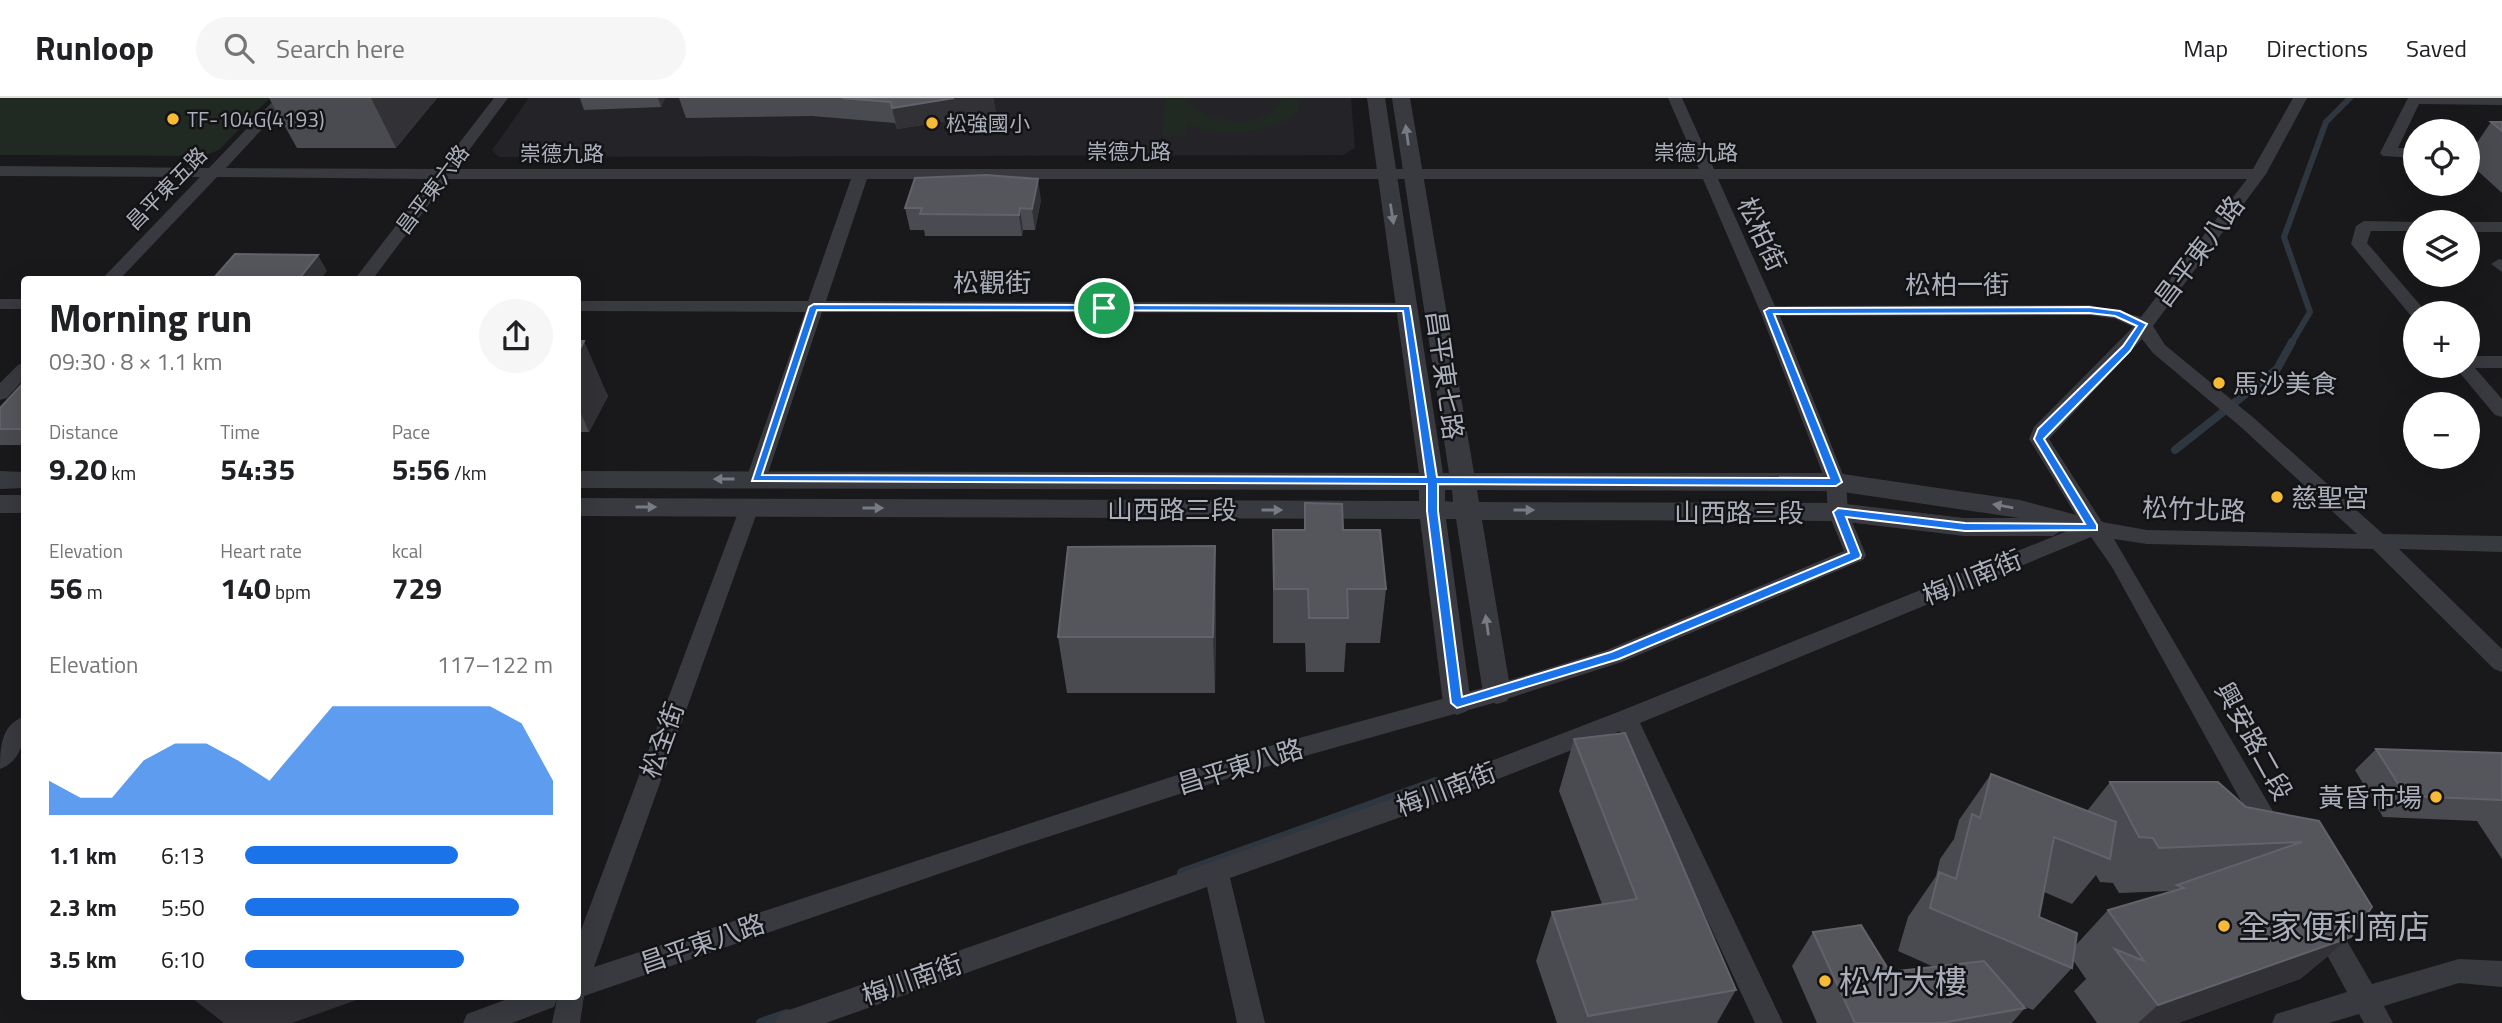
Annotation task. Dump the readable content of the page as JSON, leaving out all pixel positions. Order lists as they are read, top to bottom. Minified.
{"streets":{"street":["崇德九路","昌平東五路","昌平東六路","松柏街","昌平東八路","松觀街","松柏一街","昌平東七路","山西路三段","松竹北路","梅川南街","松全街","興安路二段"]},"crossings":[["崇德九路","昌平東五路"],["崇德九路","昌平東六路"],["崇德九路","松柏街"],["崇德九路","昌平東八路"],["崇德九路","昌平東七路"],["松柏街","昌平東八路"],["松柏街","松柏一街"],["松柏街","山西路三段"],["昌平東八路","松柏一街"],["昌平東八路","昌平東七路"],["昌平東八路","山西路三段"],["昌平東八路","松竹北路"],["昌平東八路","梅川南街"],["昌平東八路","興安路二段"],["松觀街","昌平東七路"],["昌平東七路","山西路三段"],["山西路三段","松竹北路"],["山西路三段","梅川南街"],["山西路三段","松全街"],["山西路三段","興安路二段"],["松竹北路","梅川南街"],["松竹北路","興安路二段"],["梅川南街","興安路二段"]],"places":["TF-104G(4193)","松強國小","馬沙美食","慈聖宮","黃昏市場","全家便利商店","松竹大樓"],"page":{"header":"Runloop","search":"Search here","nav":["Map","Directions","Saved"],"map_buttons":["+","−"],"heading":["Morning run","09:30 · 8 × 1.1 km"],"stats":[["Distance","9.20 km"],["Time","54:35"],["Pace","5:56 /km"],["Elevation","56 m"],["Heart rate","140 bpm"],["kcal","729"]],"chart":["Elevation","117–122 m"],"list":[{"name":"1.1 km","note":"6:13"},{"name":"2.3 km","note":"5:50"},{"name":"3.5 km","note":"6:10"}]}}
